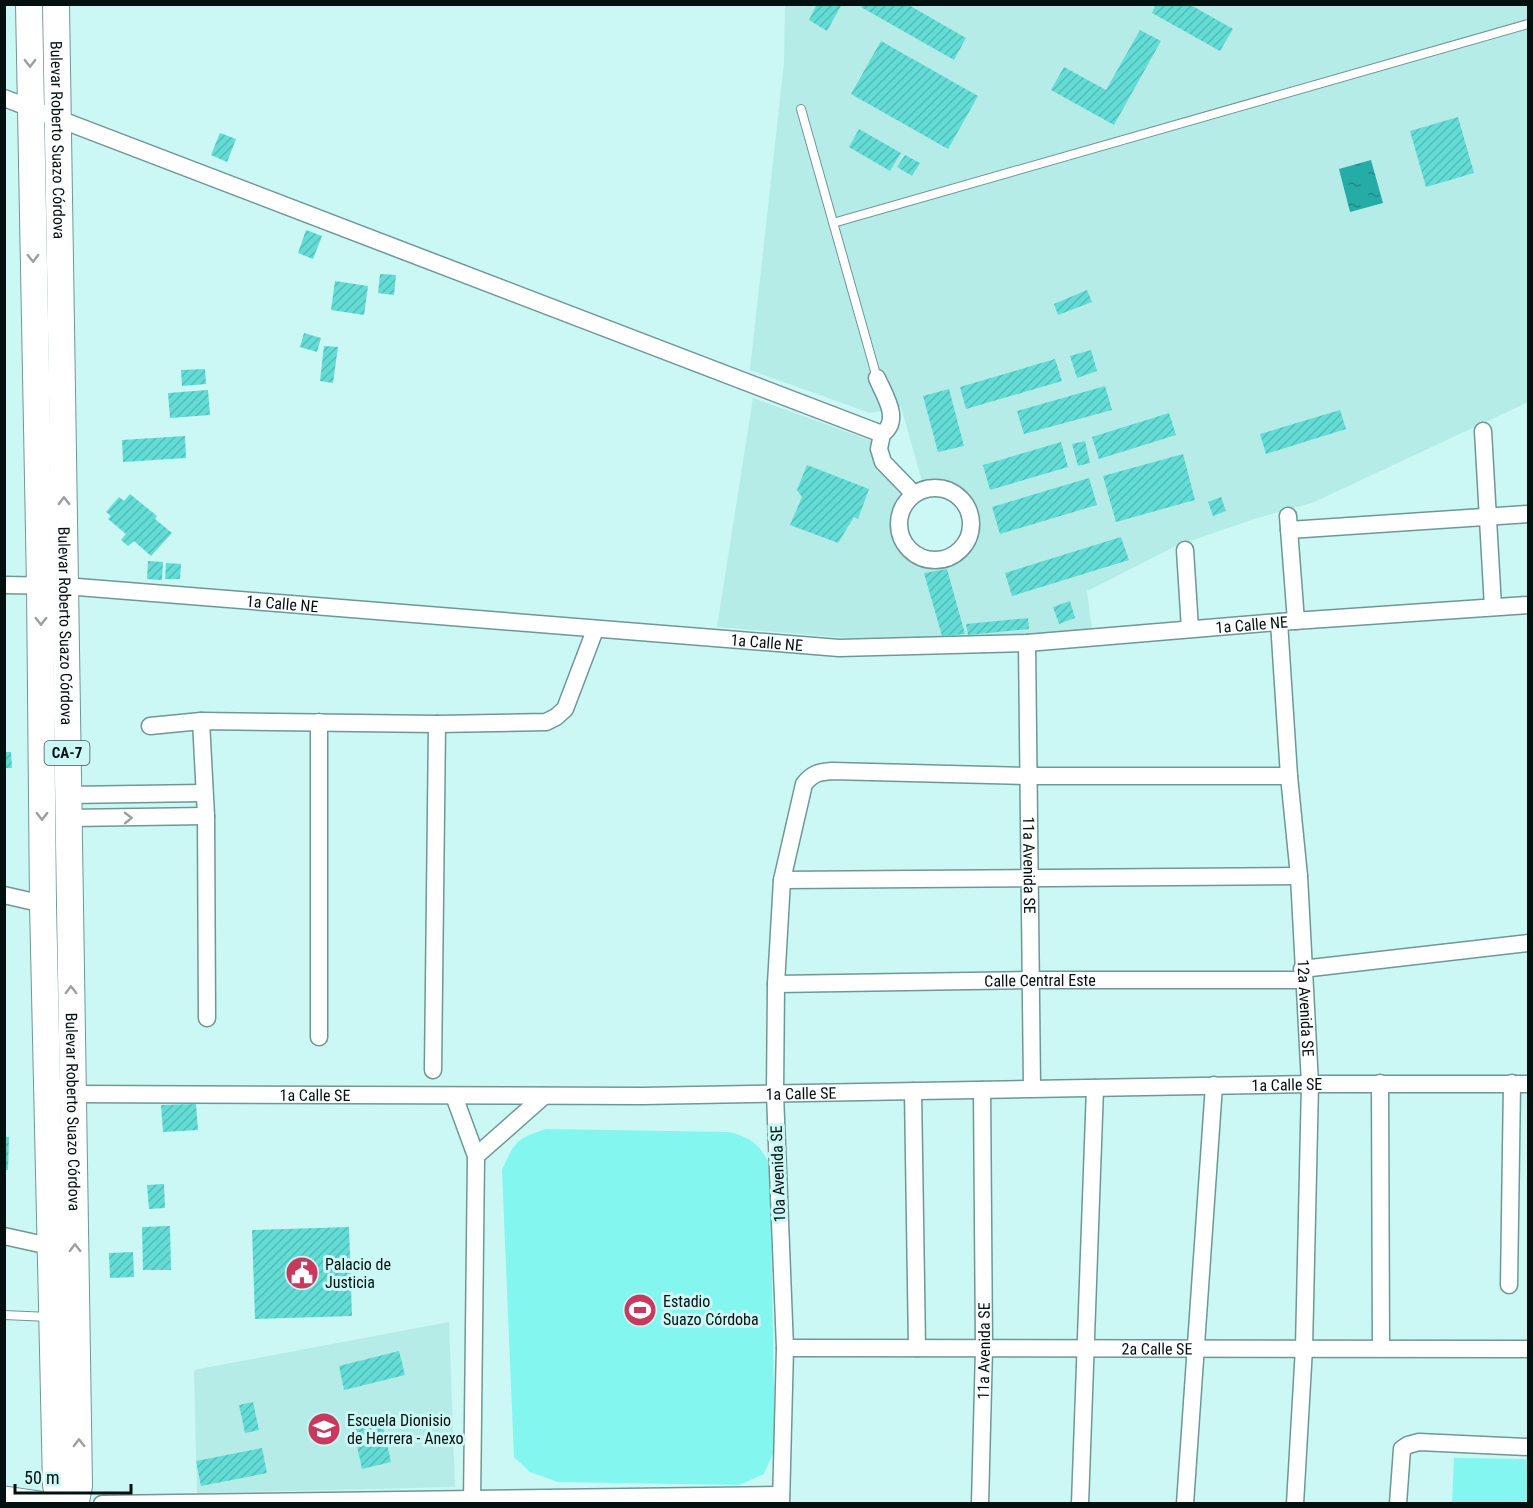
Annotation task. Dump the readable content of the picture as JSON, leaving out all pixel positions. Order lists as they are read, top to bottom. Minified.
{"streets":{"main road":["Bulevar Roberto Suazo Córdova","CA-7"],"street":["1a Calle NE","11a Avenida SE","Calle Central Este","12a Avenida SE","1a Calle SE","10a Avenida SE","2a Calle SE"]},"crossings":[["Bulevar Roberto Suazo Córdova","1a Calle NE"],["Bulevar Roberto Suazo Córdova","1a Calle SE"],["1a Calle NE","11a Avenida SE"],["1a Calle NE","12a Avenida SE"],["11a Avenida SE","Calle Central Este"],["11a Avenida SE","1a Calle SE"],["11a Avenida SE","10a Avenida SE"],["11a Avenida SE","2a Calle SE"],["Calle Central Este","12a Avenida SE"],["Calle Central Este","10a Avenida SE"],["12a Avenida SE","1a Calle SE"],["12a Avenida SE","2a Calle SE"],["1a Calle SE","10a Avenida SE"],["10a Avenida SE","2a Calle SE"]],"places":{"public building":["Palacio de Justicia"],"sports":["Estadio Suazo Córdoba"],"school or university":["Escuela Dionisio de Herrera - Anexo"]},"scale_bar":"50 m"}
